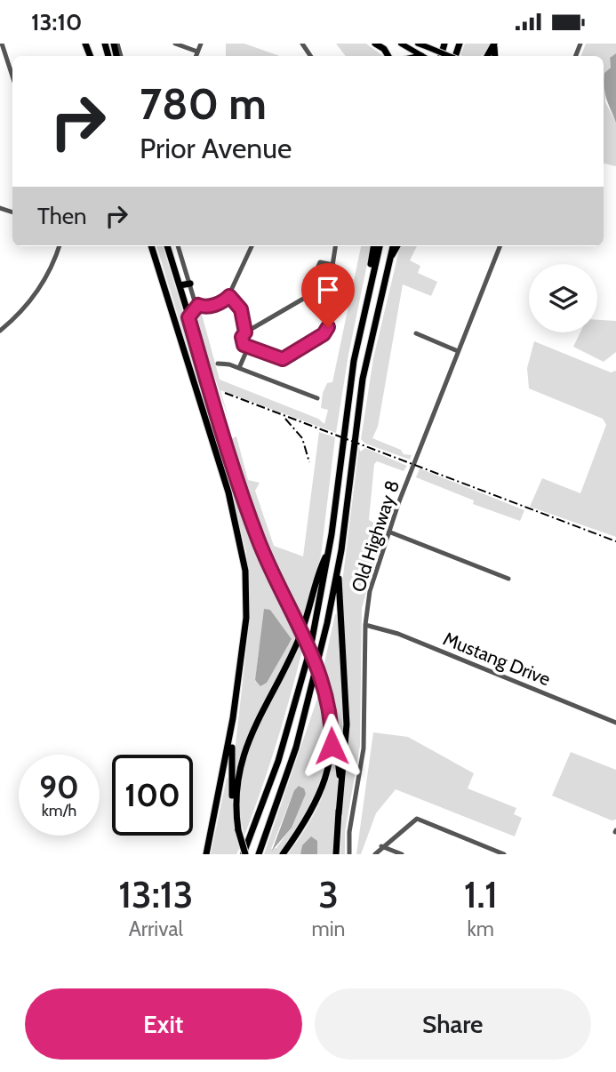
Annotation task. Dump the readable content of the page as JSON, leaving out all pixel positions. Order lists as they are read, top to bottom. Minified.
{"streets":{"street":["Old Highway 8","Mustang Drive"]},"crossings":[["Old Highway 8","Mustang Drive"]],"page":{"status":"13:10","turn":["780 m","Prior Avenue"],"then":"Then","speed":"90 km/h","limit":"100","eta":["13:13","Arrival","3","min","1.1","km"],"buttons":["Exit","Share"]}}
